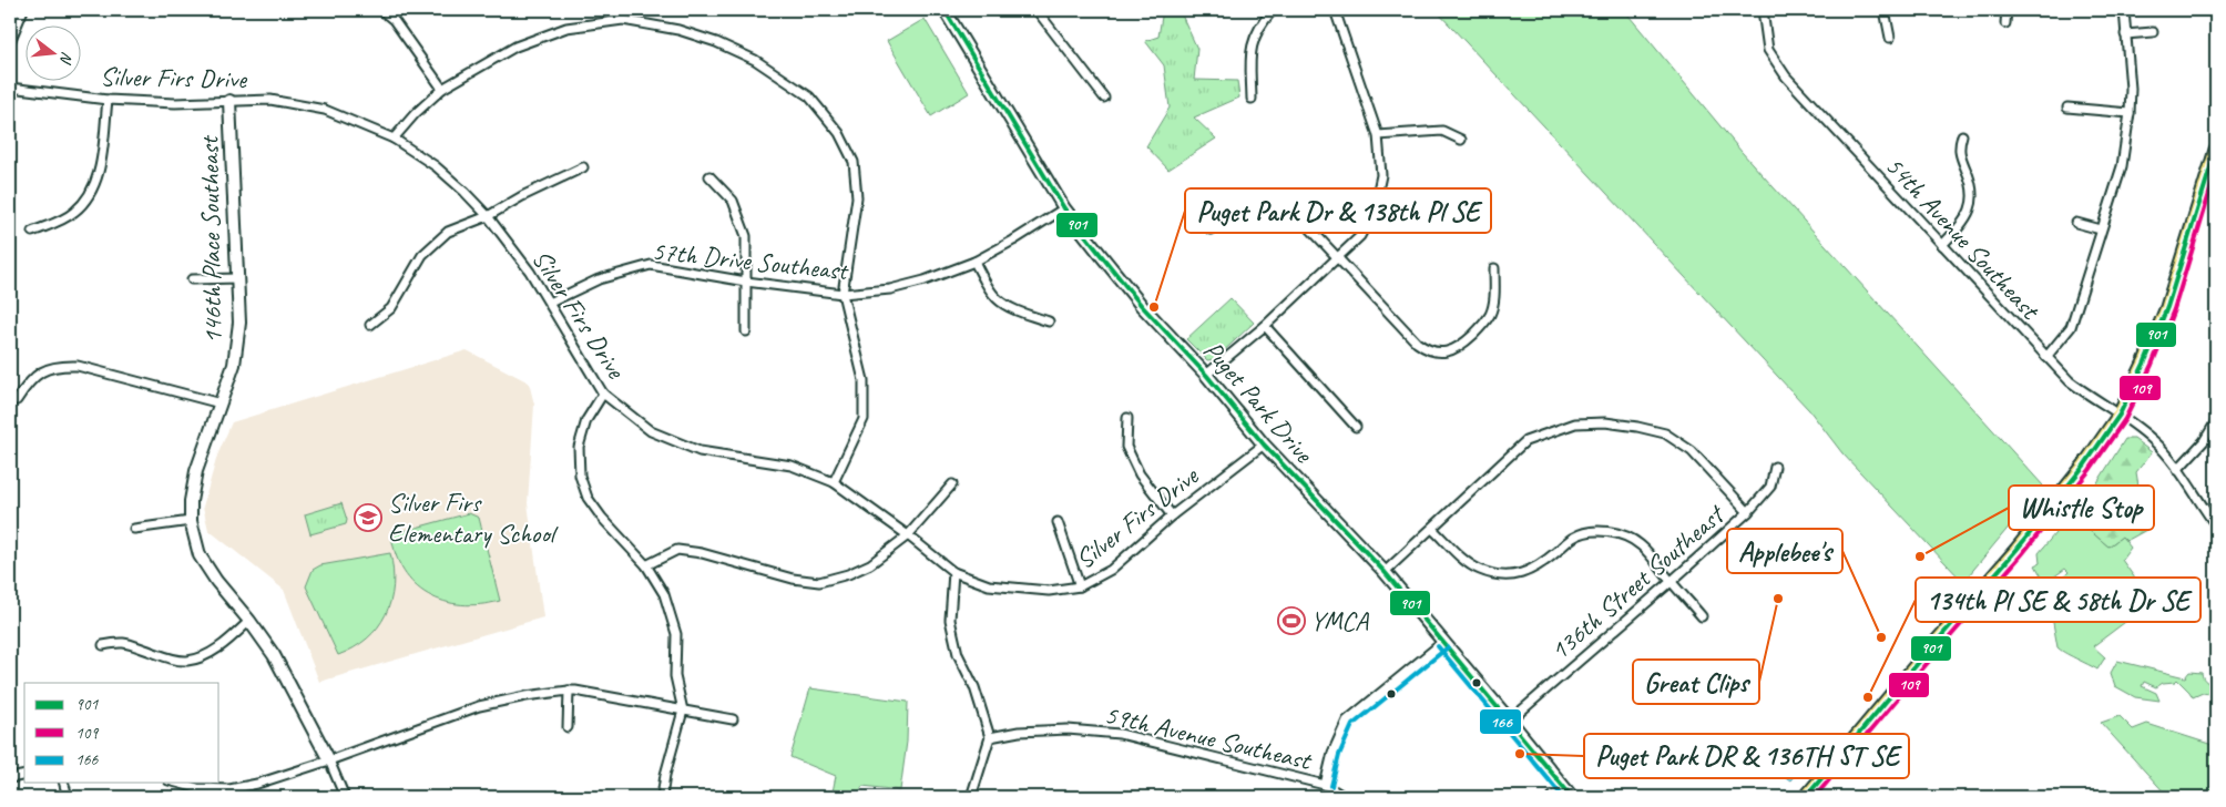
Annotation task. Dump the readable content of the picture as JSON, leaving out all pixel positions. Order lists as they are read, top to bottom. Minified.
{"streets":{"street":["Silver Firs Drive","54th Avenue Southeast","146th Place Southeast","57th Drive Southeast","Puget Park Drive","136th Street Southeast","59th Avenue Southeast"]},"crossings":[["Silver Firs Drive","146th Place Southeast"],["Silver Firs Drive","57th Drive Southeast"],["Silver Firs Drive","Puget Park Drive"],["57th Drive Southeast","Puget Park Drive"],["Puget Park Drive","136th Street Southeast"]],"places":{"other":["Puget Park Dr & 138th Pl SE","Whistle Stop","Great Clips","Applebee's","134th Pl SE & 58th Dr SE","Puget Park DR & 136TH ST SE"],"school or university":["Silver Firs Elementary School"],"sports":["YMCA"]},"lines":["transit line 901","transit line 109","transit line 166"],"legend":["901","109","166"],"north":"right"}
